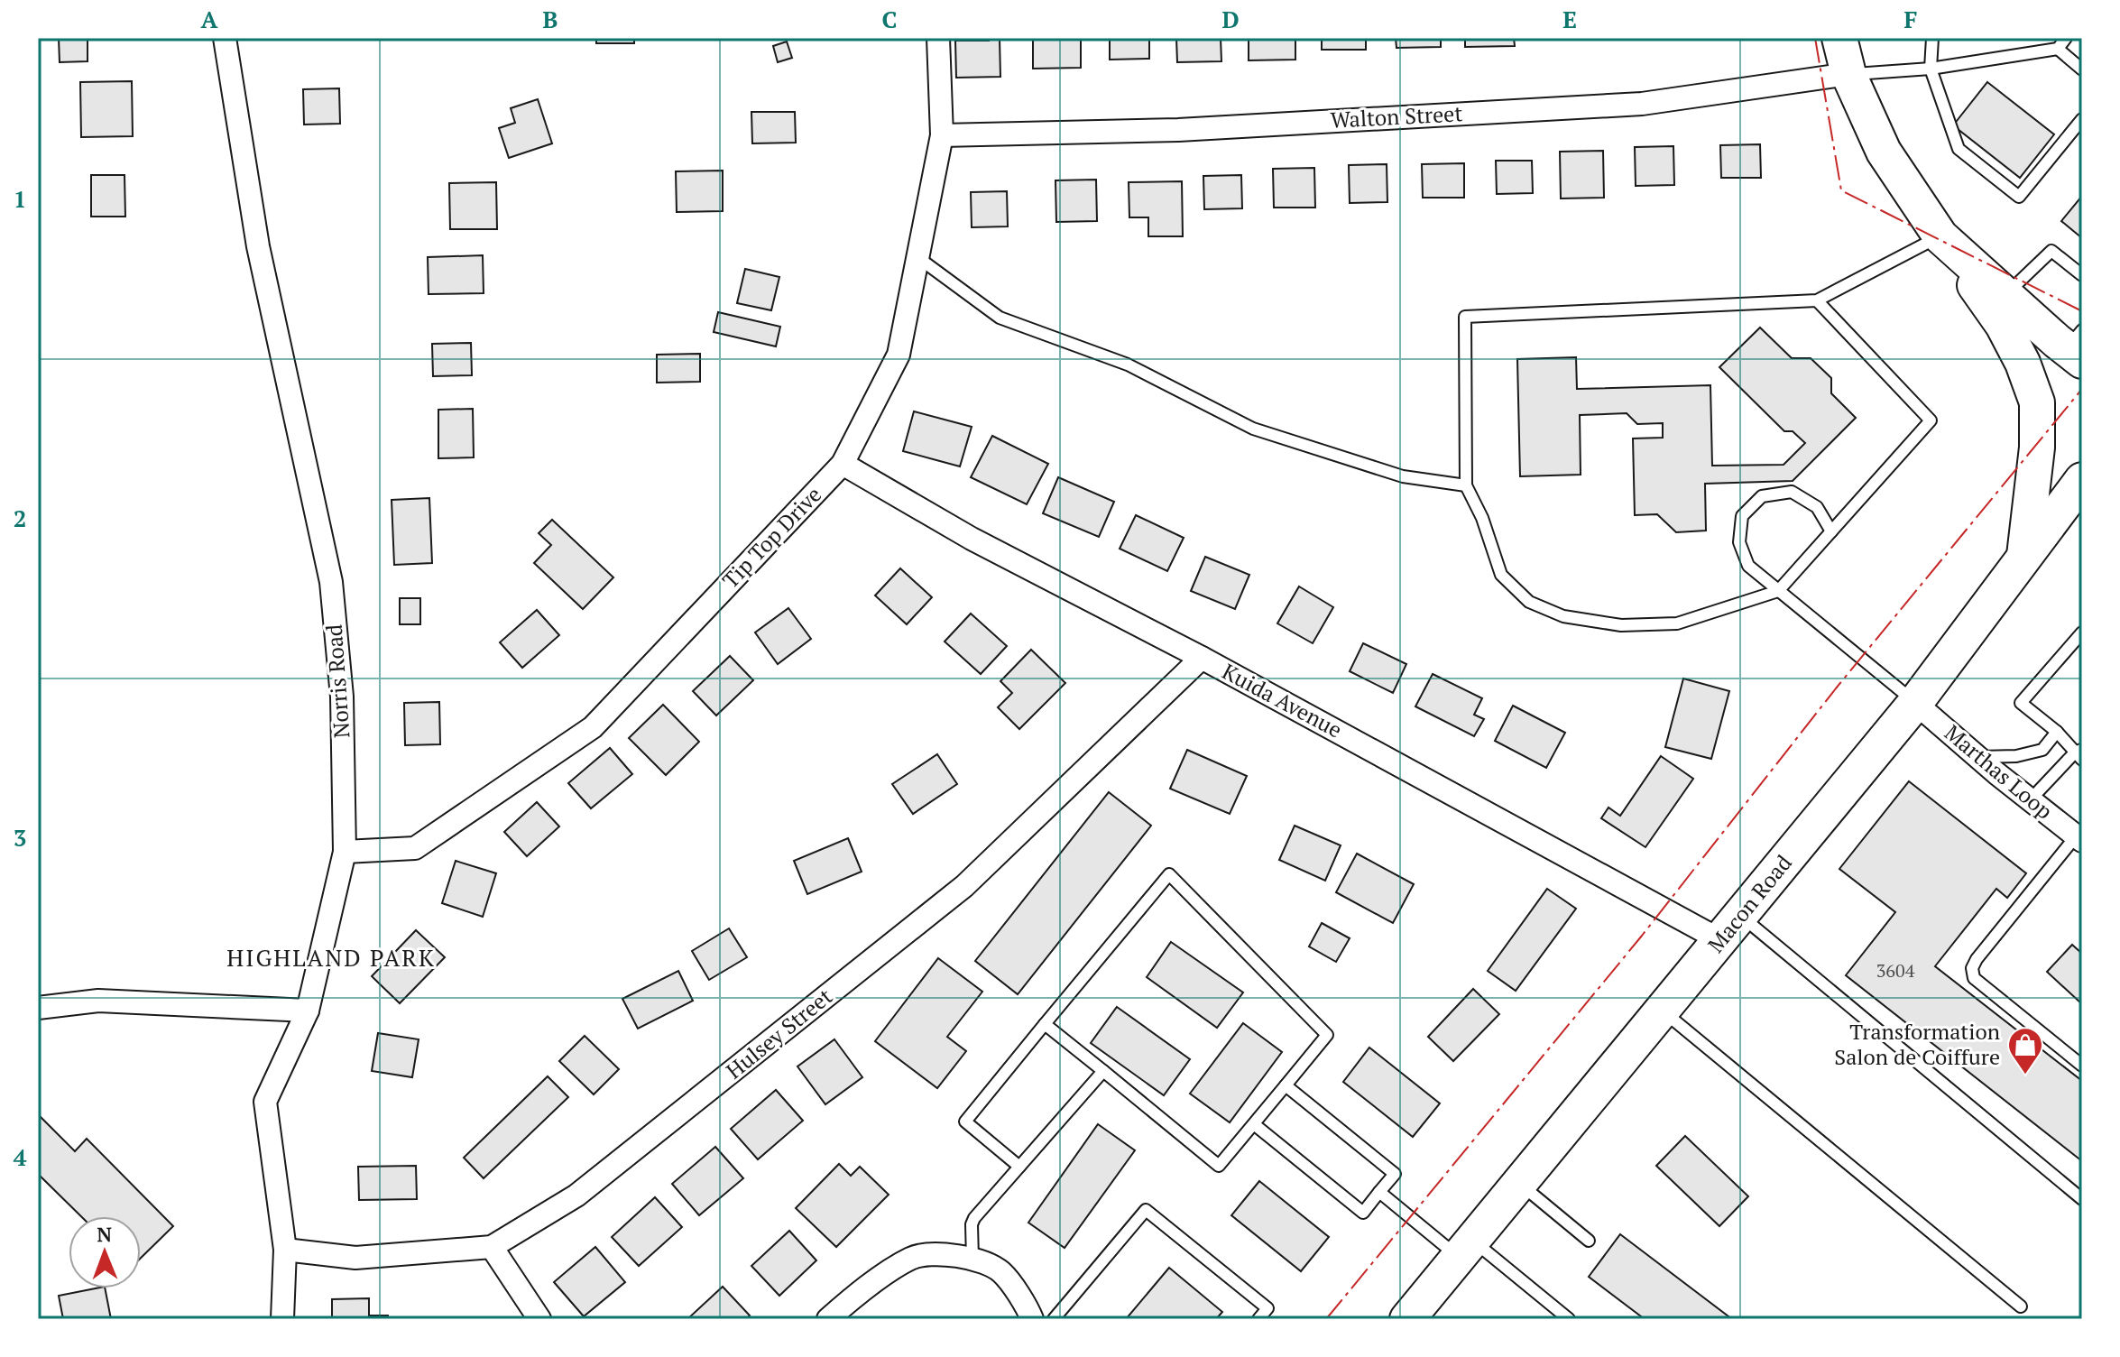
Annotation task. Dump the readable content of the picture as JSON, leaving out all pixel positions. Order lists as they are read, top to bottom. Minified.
{"streets":{"main road":["Macon Road"],"street":["Walton Street","Tip Top Drive","Norris Road","Kuida Avenue","Marthas Loop","Hulsey Street"]},"crossings":[["Walton Street","Tip Top Drive"],["Tip Top Drive","Norris Road"],["Tip Top Drive","Kuida Avenue"],["Norris Road","Hulsey Street"],["Kuida Avenue","Macon Road"],["Kuida Avenue","Hulsey Street"],["Marthas Loop","Macon Road"]],"districts":["HIGHLAND PARK"],"places":{"shop":["Transformation Salon de Coiffure"]},"house_numbers":["3604"],"north":"top","grid":{"columns":["A","B","C","D","E","F"],"rows":["1","2","3","4"]}}
